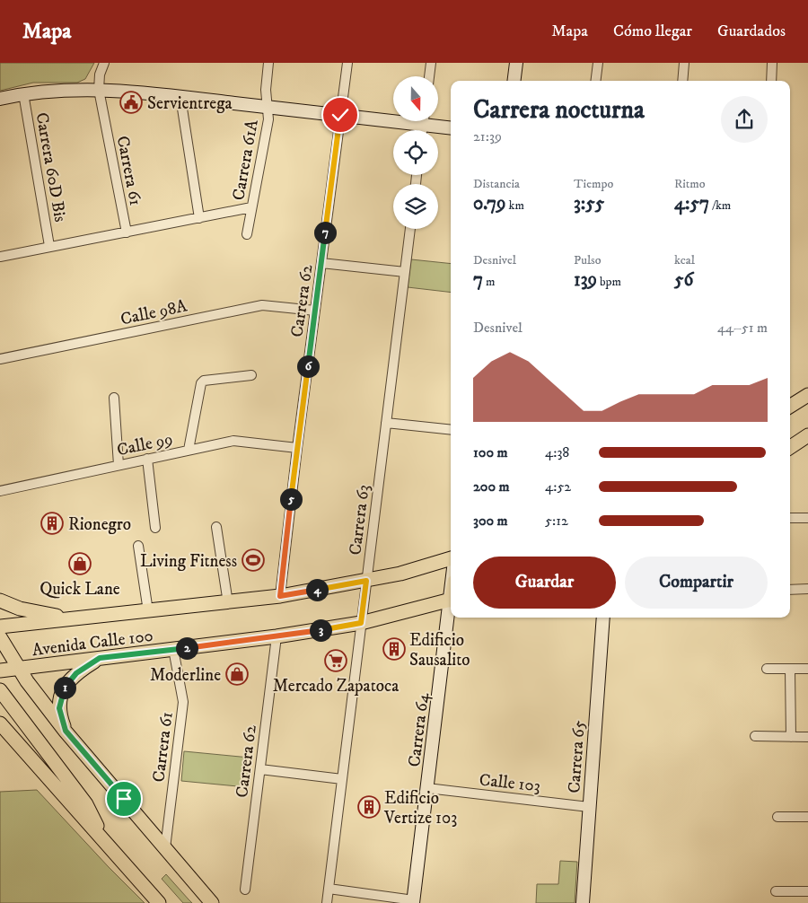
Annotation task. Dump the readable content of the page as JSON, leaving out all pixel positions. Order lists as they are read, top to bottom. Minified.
{"streets":{"main road":["Avenida Calle 100"],"street":["Carrera 61A","Carrera 60D Bis","Carrera 61","Carrera 62","Calle 98A","Calle 99","Carrera 63","Carrera 64","Carrera 65","Calle 103"]},"crossings":[["Carrera 61","Avenida Calle 100"],["Carrera 62","Calle 98A"],["Carrera 62","Calle 99"],["Carrera 62","Avenida Calle 100"],["Carrera 63","Avenida Calle 100"],["Carrera 64","Calle 103"],["Carrera 65","Calle 103"]],"places":{"public building":["Servientrega"],"building":["Rionegro","Edificio Sausalito","Edificio Vertize 103"],"sports":["Living Fitness"],"shop":["Quick Lane","Moderline"],"supermarket":["Mercado Zapatoca"]},"north":"bottom","page":{"header":"Mapa","nav":["Mapa","Cómo llegar","Guardados"],"heading":["Carrera nocturna","21:39"],"stats":[["Distancia","0.79 km"],["Tiempo","3:55"],["Ritmo","4:57 /km"],["Desnivel","7 m"],["Pulso","139 bpm"],["kcal","56"]],"pins":["7","6","5","4","3","2","1"],"chart":["Desnivel","44–51 m"],"list":[{"name":"100 m","note":"4:38"},{"name":"200 m","note":"4:52"},{"name":"300 m","note":"5:12"}],"buttons":["Guardar","Compartir"]}}
